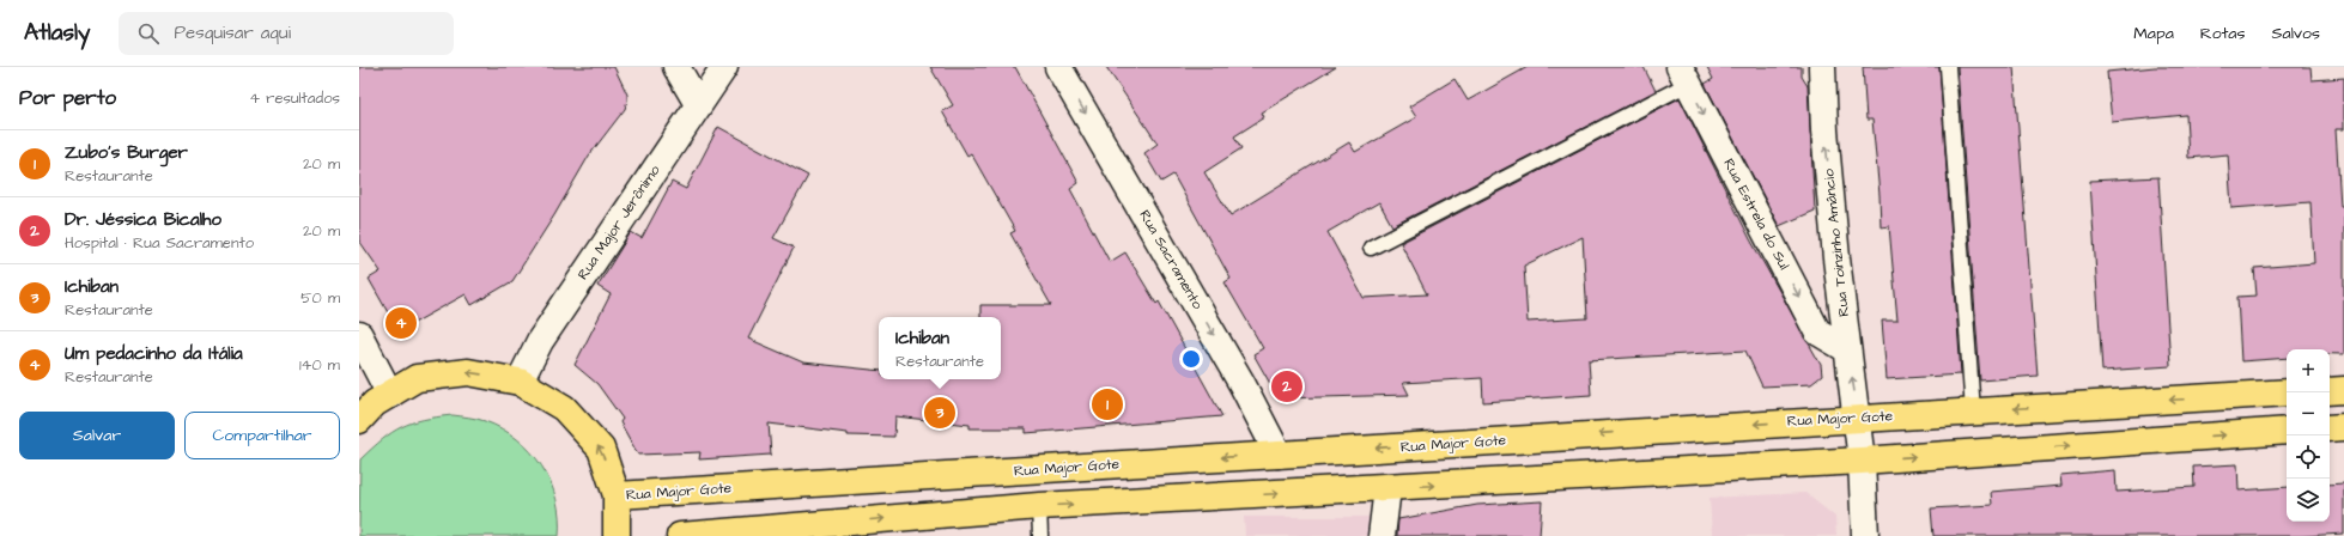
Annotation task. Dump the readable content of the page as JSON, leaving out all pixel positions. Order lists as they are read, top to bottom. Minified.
{"streets":{"main road":["Rua Major Gote"],"street":["Rua Estrela do Sul","Rua Major Jerônimo","Rua Toinzinho Amâncio","Rua Sacramento"]},"crossings":[["Rua Estrela do Sul","Rua Toinzinho Amâncio"],["Rua Toinzinho Amâncio","Rua Major Gote"],["Rua Sacramento","Rua Major Gote"]],"one_way":["Rua Estrela do Sul","Rua Toinzinho Amâncio","Rua Sacramento"],"page":{"header":"Atlasly","search":"Pesquisar aqui","nav":["Mapa","Rotas","Salvos"],"heading":["Por perto","4 resultados"],"list":[{"mark":"1","name":"Zubo's Burger","note":"Restaurante","value":"20 m"},{"mark":"2","name":"Dr. Jéssica Bicalho","note":"Hospital · Rua Sacramento","value":"20 m"},{"mark":"3","name":"Ichiban","note":"Restaurante","value":"50 m"},{"mark":"4","name":"Um pedacinho da Itália","note":"Restaurante","value":"140 m"}],"pins":["4","2","1","3"],"popup":["Ichiban","Restaurante"],"map_buttons":["+","−"],"buttons":["Salvar","Compartilhar"]}}
